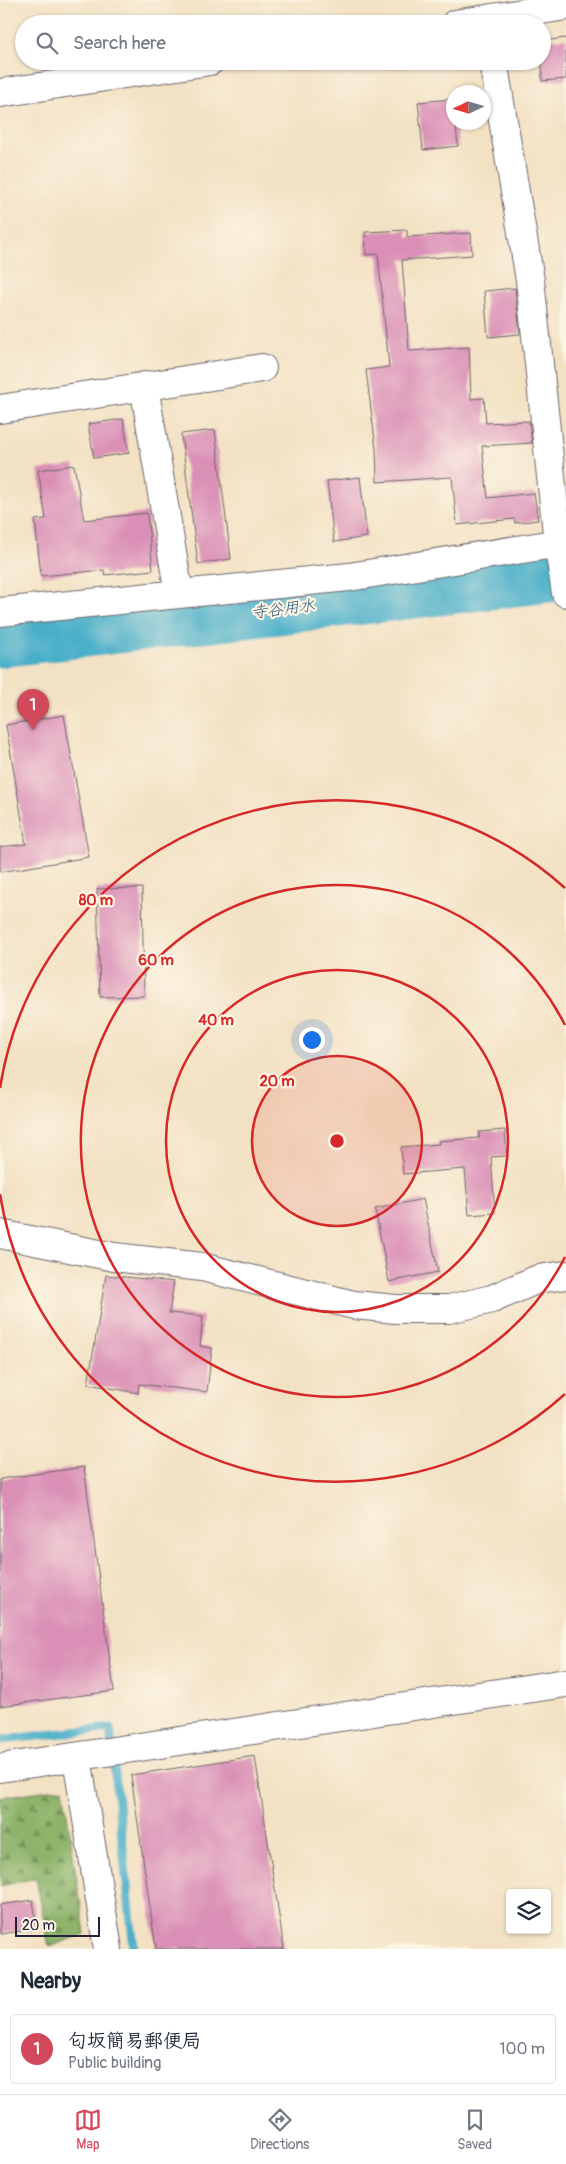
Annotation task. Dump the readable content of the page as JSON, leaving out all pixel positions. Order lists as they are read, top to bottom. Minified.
{"water":["寺谷用水"],"scale_bar":"20 m","north":"left","page":{"search":"Search here","pins":"1","scale":"20 m","heading":"Nearby","list":[{"mark":"1","name":"匂坂簡易郵便局","note":"Public building","value":"100 m"}],"nav":["Map","Directions","Saved"]},"rings":["80 m","60 m","40 m","20 m"]}
